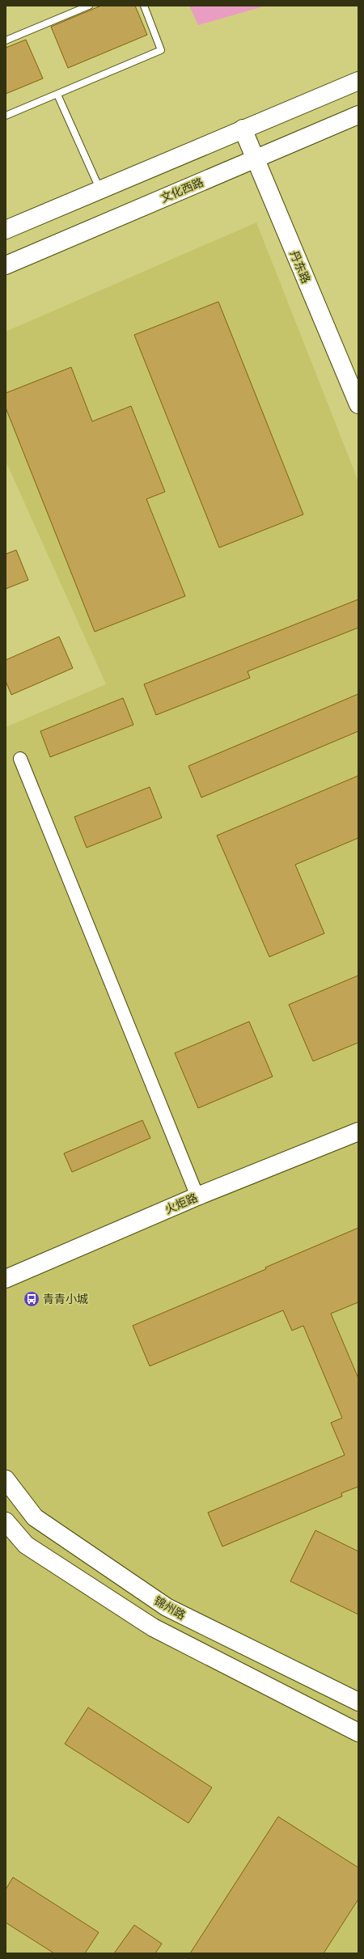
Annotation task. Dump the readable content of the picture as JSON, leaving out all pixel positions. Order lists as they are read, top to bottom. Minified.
{"streets":{"main road":["文化西路","丹东路","火炬路","锦州路"]},"crossings":[["文化西路","丹东路"]],"places":{"bus stop":["青青小城"]}}
